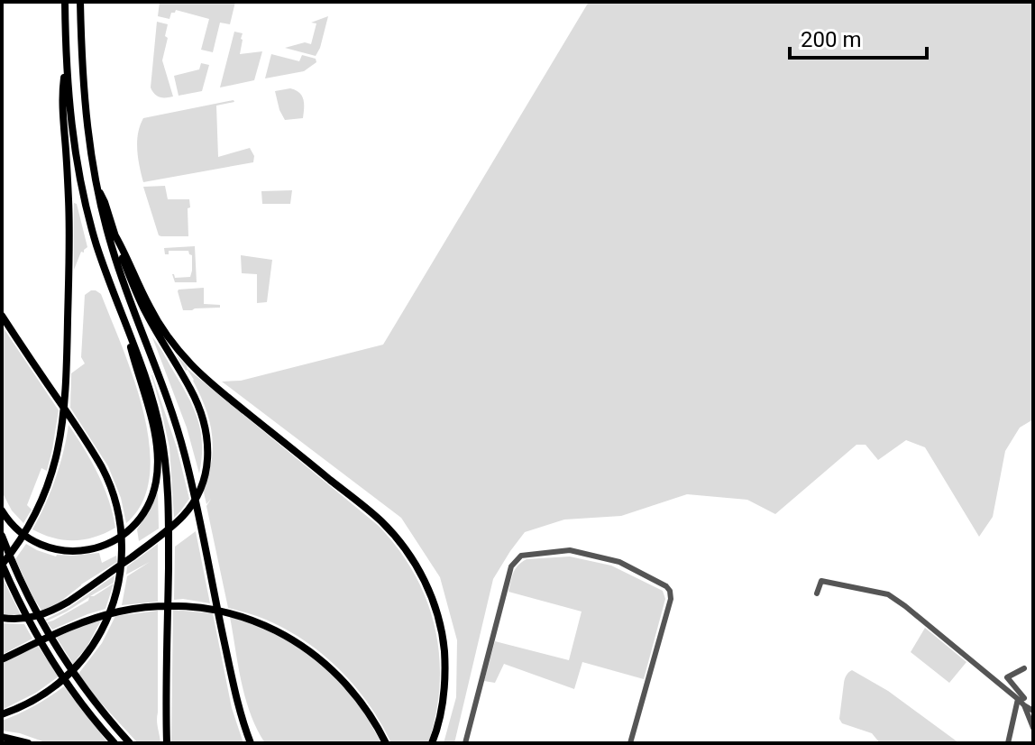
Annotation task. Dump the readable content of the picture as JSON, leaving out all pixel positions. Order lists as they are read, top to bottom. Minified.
{"scale_bar":"200 m"}
